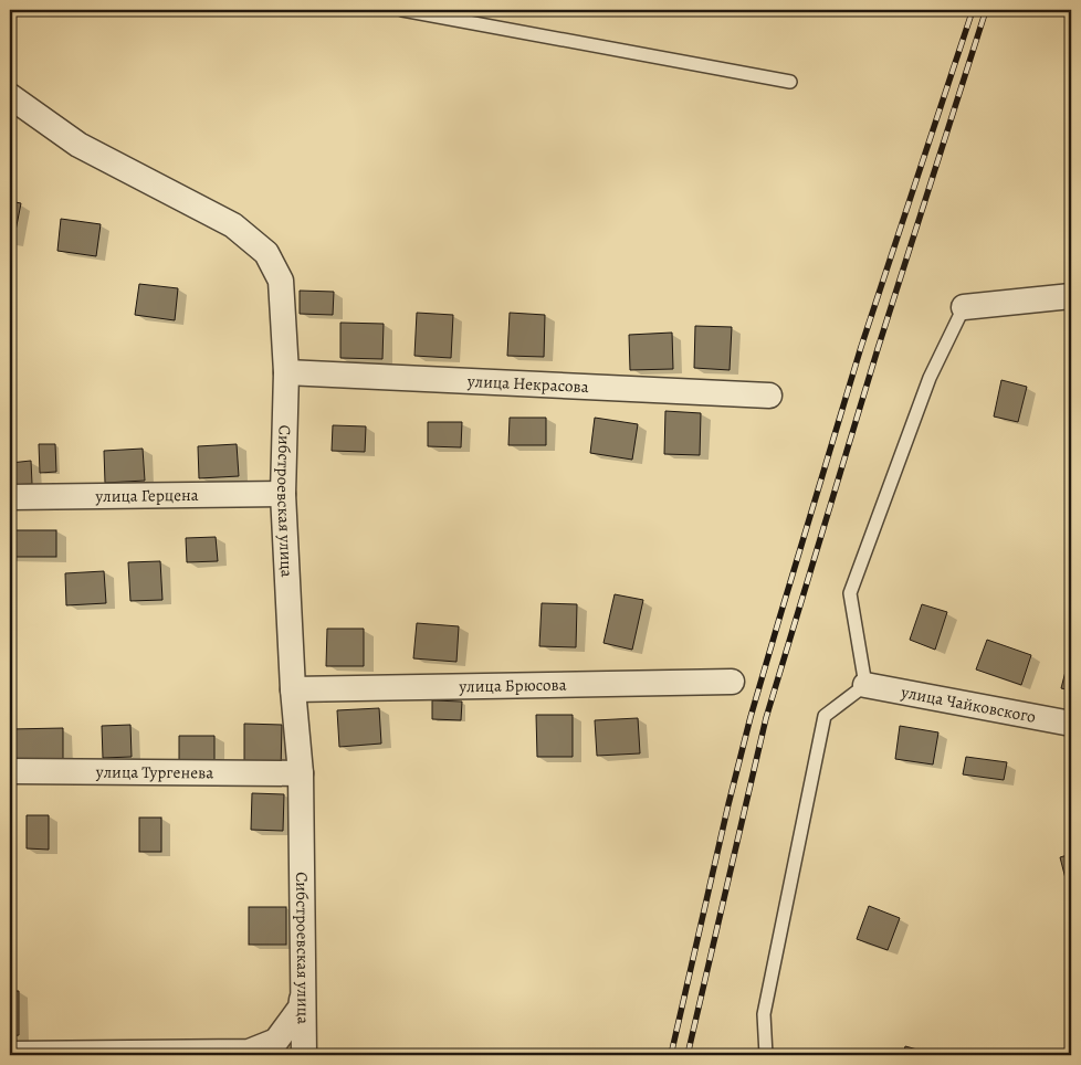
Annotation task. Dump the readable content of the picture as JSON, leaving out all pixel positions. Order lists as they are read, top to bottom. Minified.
{"streets":{"street":["улица Некрасова","улица Герцена","Сибстроевская улица","улица Брюсова","улица Чайковского","улица Тургенева"]},"crossings":[["улица Некрасова","Сибстроевская улица"],["улица Герцена","Сибстроевская улица"],["Сибстроевская улица","улица Брюсова"],["Сибстроевская улица","улица Тургенева"]]}
